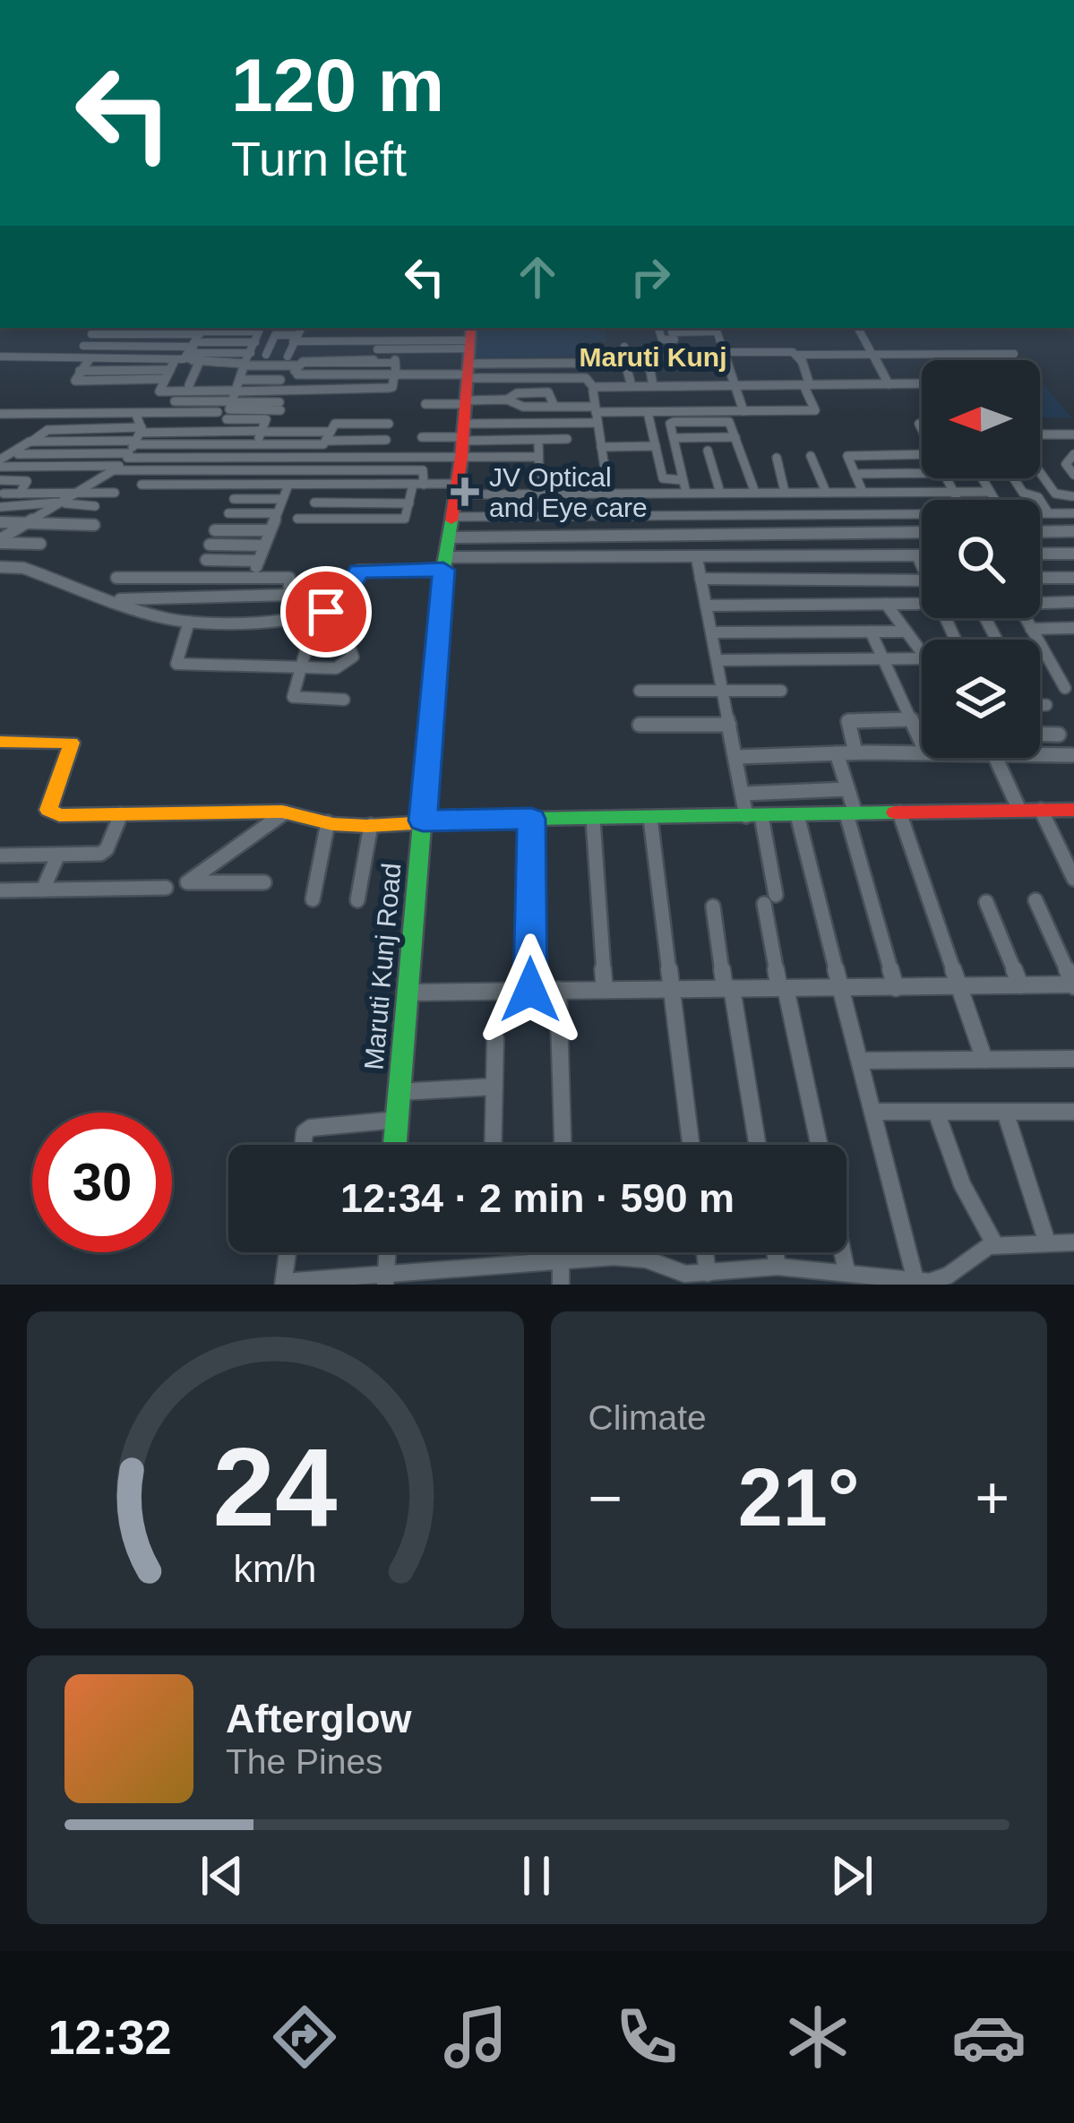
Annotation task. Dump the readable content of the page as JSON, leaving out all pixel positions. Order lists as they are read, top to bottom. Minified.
{"streets":{"street":["Maruti Kunj Road"]},"districts":["Maruti Kunj"],"places":{"health":["JV Optical and Eye care"]},"north":"left","page":{"turn":["120 m","Turn left"],"limit":"30","trip":"12:34 · 2 min · 590 m","tile":"Climate","heat":["−","21°","+"],"song":["Afterglow","The Pines"],"tabs":"12:32","gauge":["24","km/h"]}}
